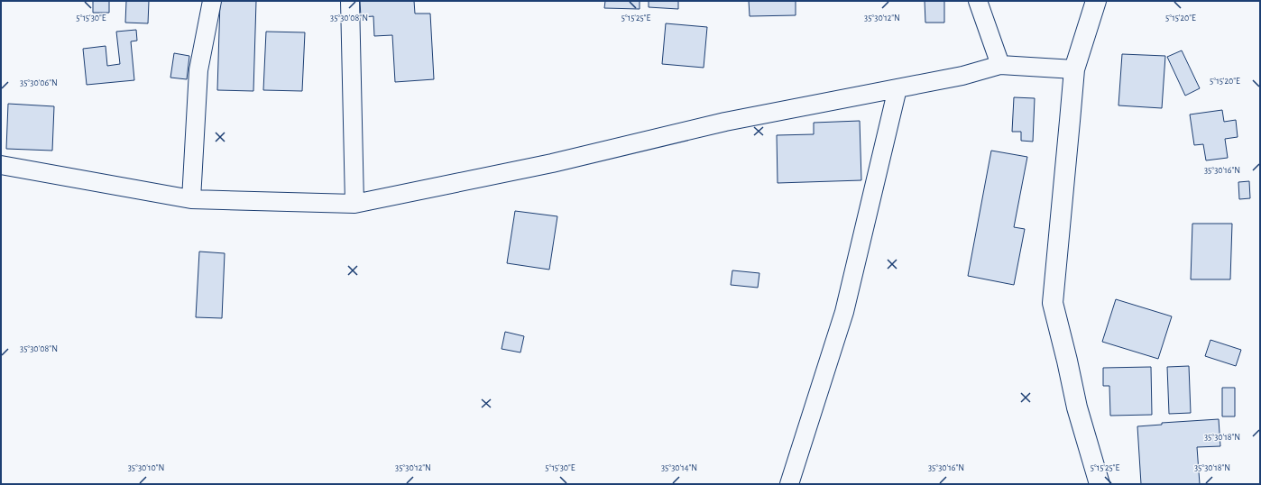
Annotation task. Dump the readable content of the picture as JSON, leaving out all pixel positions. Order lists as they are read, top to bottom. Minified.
{"coordinates":["5°15'30\"E","35°30'08\"N","5°15'25\"E","35°30'12\"N","5°15'20\"E","35°30'06\"N","35°30'16\"N","35°30'18\"N","35°30'10\"N","35°30'14\"N"]}
